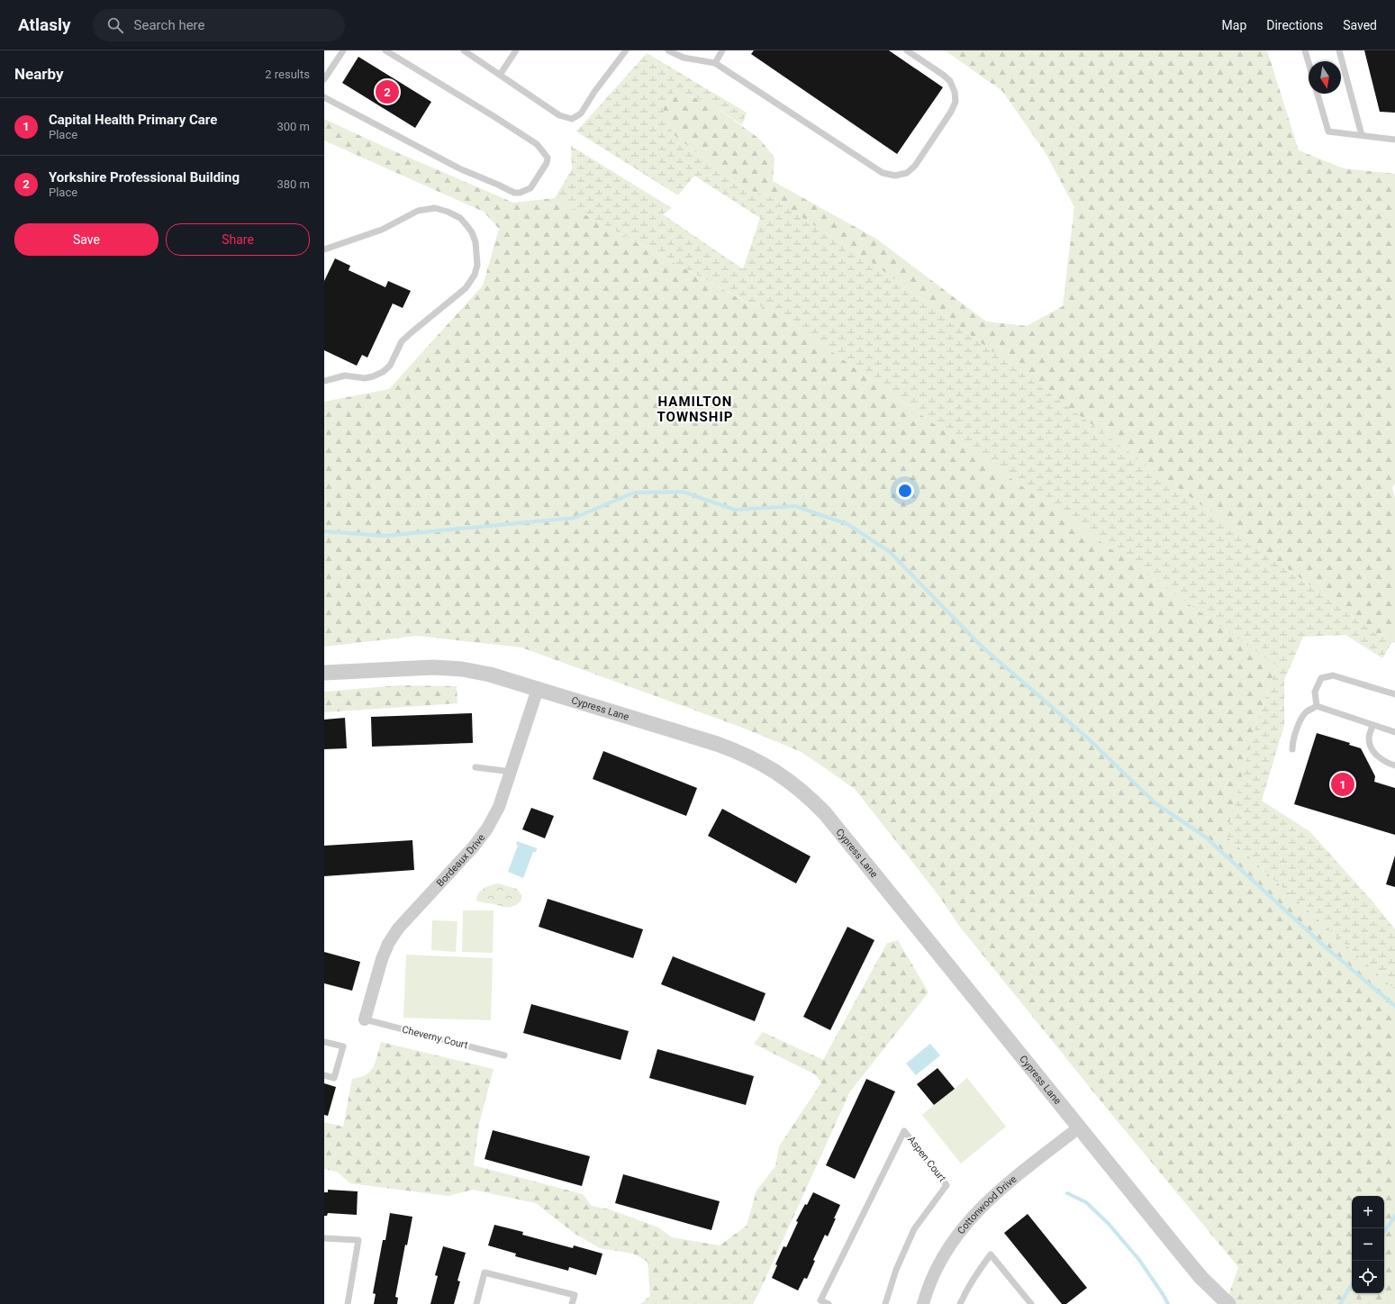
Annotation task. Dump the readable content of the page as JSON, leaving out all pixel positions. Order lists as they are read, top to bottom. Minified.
{"streets":{"street":["Cypress Lane","Bordeaux Drive","Cottonwood Drive"],"lane":["Cheverny Court","Aspen Court"]},"crossings":[["Cypress Lane","Bordeaux Drive"],["Cypress Lane","Cottonwood Drive"],["Bordeaux Drive","Cheverny Court"]],"districts":["HAMILTON TOWNSHIP"],"north":"bottom","page":{"header":"Atlasly","search":"Search here","nav":["Map","Directions","Saved"],"heading":["Nearby","2 results"],"pins":["2","1"],"list":[{"mark":"1","name":"Capital Health Primary Care","note":"Place","value":"300 m"},{"mark":"2","name":"Yorkshire Professional Building","note":"Place","value":"380 m"}],"buttons":["Save","Share"],"map_buttons":["+","−"]}}
